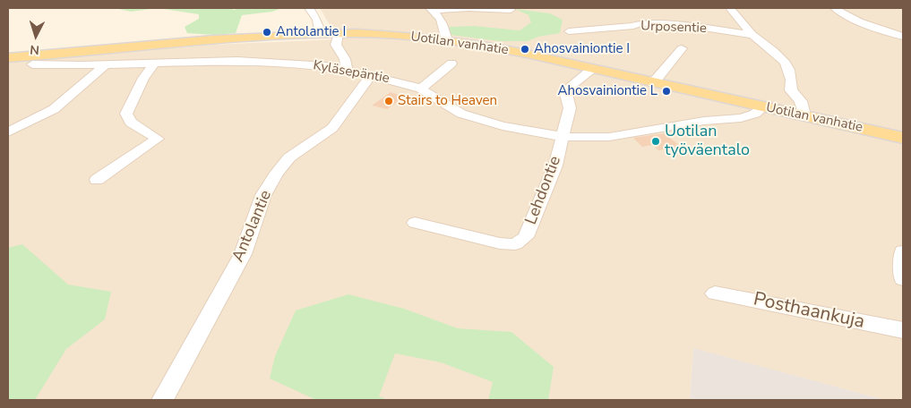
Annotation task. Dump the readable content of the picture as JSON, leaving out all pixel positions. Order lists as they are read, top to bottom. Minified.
{"streets":{"main road":["Uotilan vanhatie"],"street":["Urposentie","Kyläsepäntie","Lehdontie","Antolantie","Posthaankuja"]},"crossings":[["Uotilan vanhatie","Kyläsepäntie"],["Uotilan vanhatie","Lehdontie"],["Kyläsepäntie","Lehdontie"],["Kyläsepäntie","Antolantie"]],"places":["Antolantie I","Ahosvainiontie I","Ahosvainiontie L","Stairs to Heaven","Uotilan työväentalo"],"north":"bottom"}
